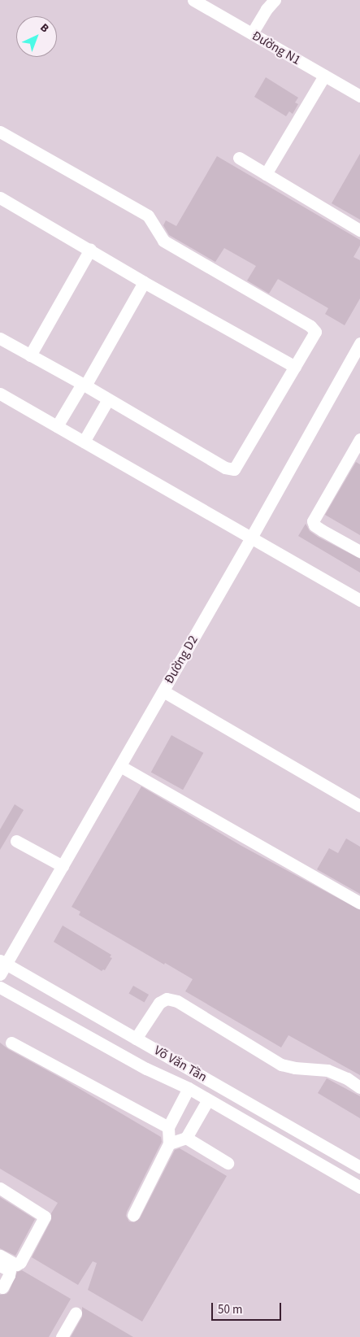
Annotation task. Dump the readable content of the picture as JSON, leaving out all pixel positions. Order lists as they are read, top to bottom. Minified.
{"streets":{"street":["Đường N1","Đường D2","Võ Văn Tần"]},"crossings":[["Đường D2","Võ Văn Tần"]],"scale_bar":"50 m","north":"top right"}
